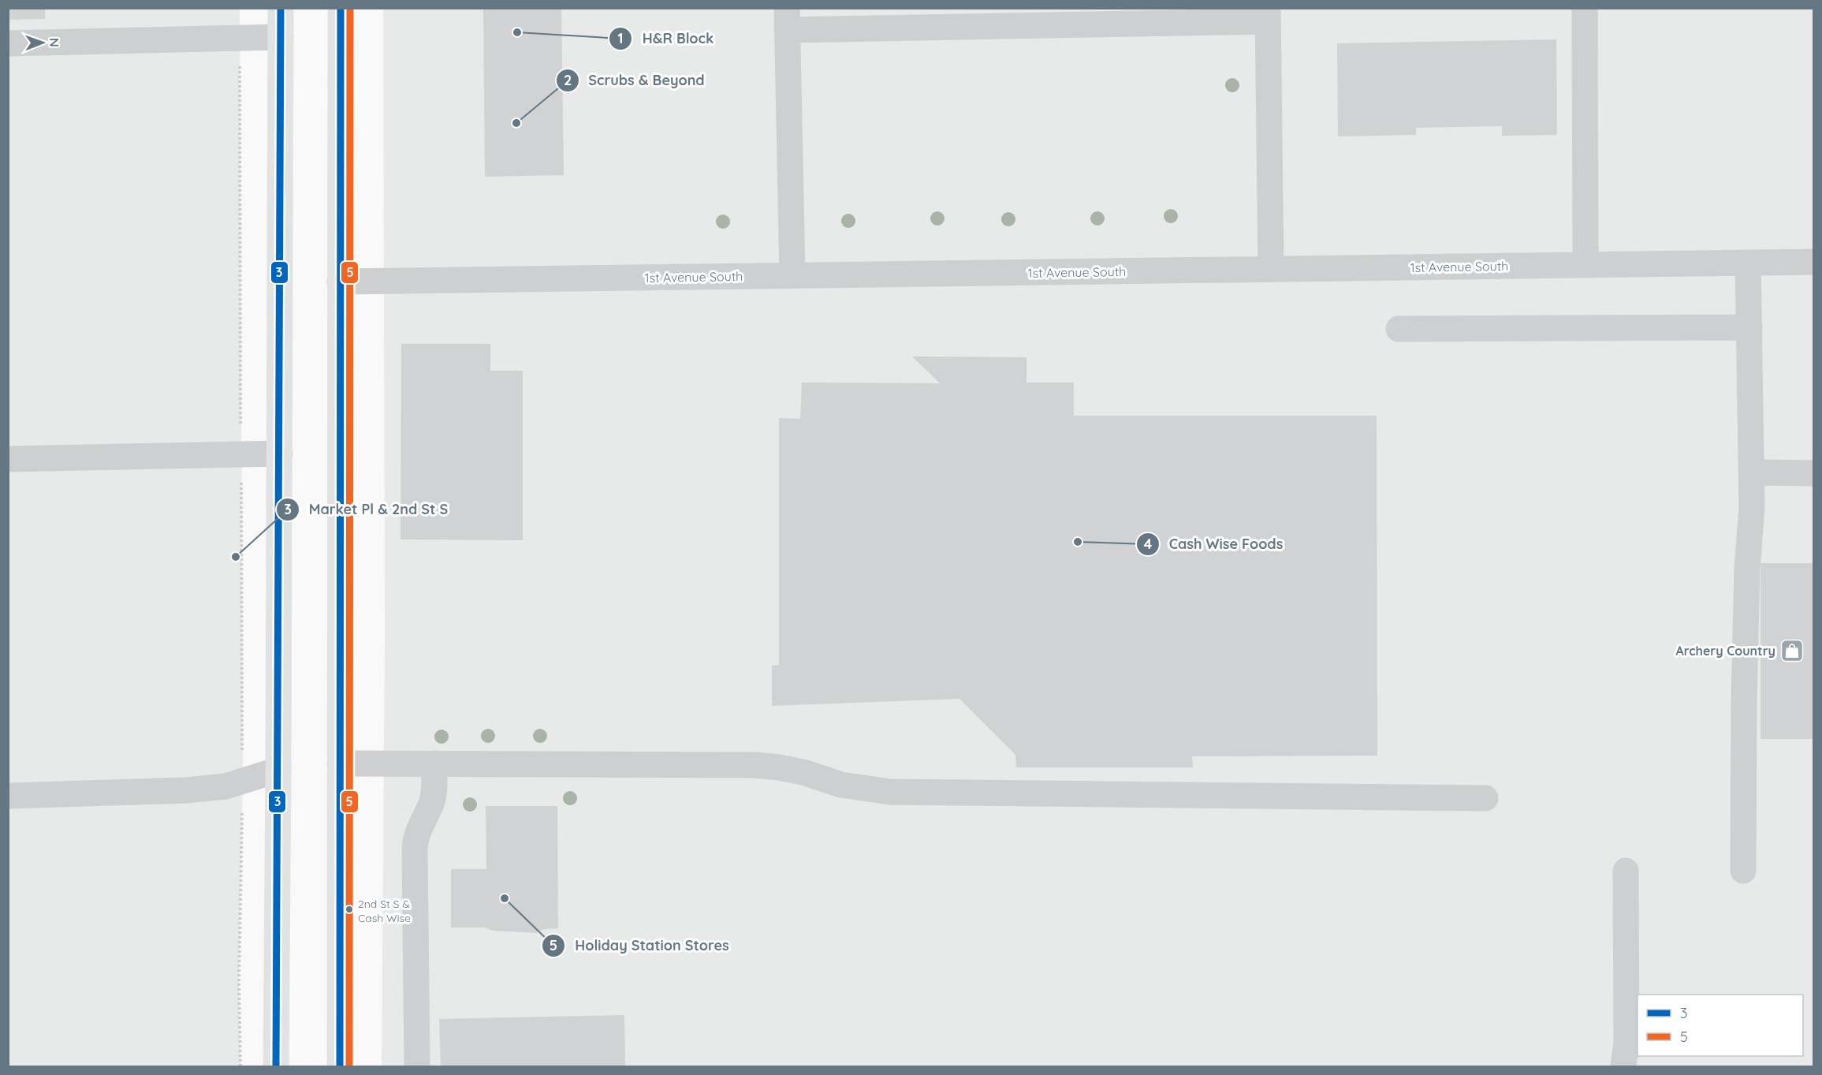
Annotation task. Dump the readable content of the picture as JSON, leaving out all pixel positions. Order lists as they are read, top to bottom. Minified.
{"streets":{"street":["1st Avenue South"]},"places":{"other":["H&R Block","Scrubs & Beyond","Cash Wise Foods","Market Pl & 2nd St S","Holiday Station Stores","2nd St S & Cash Wise"],"shop":["Archery Country"]},"lines":["transit line 3","transit line 5"],"legend":["3","5"],"north":"right"}
